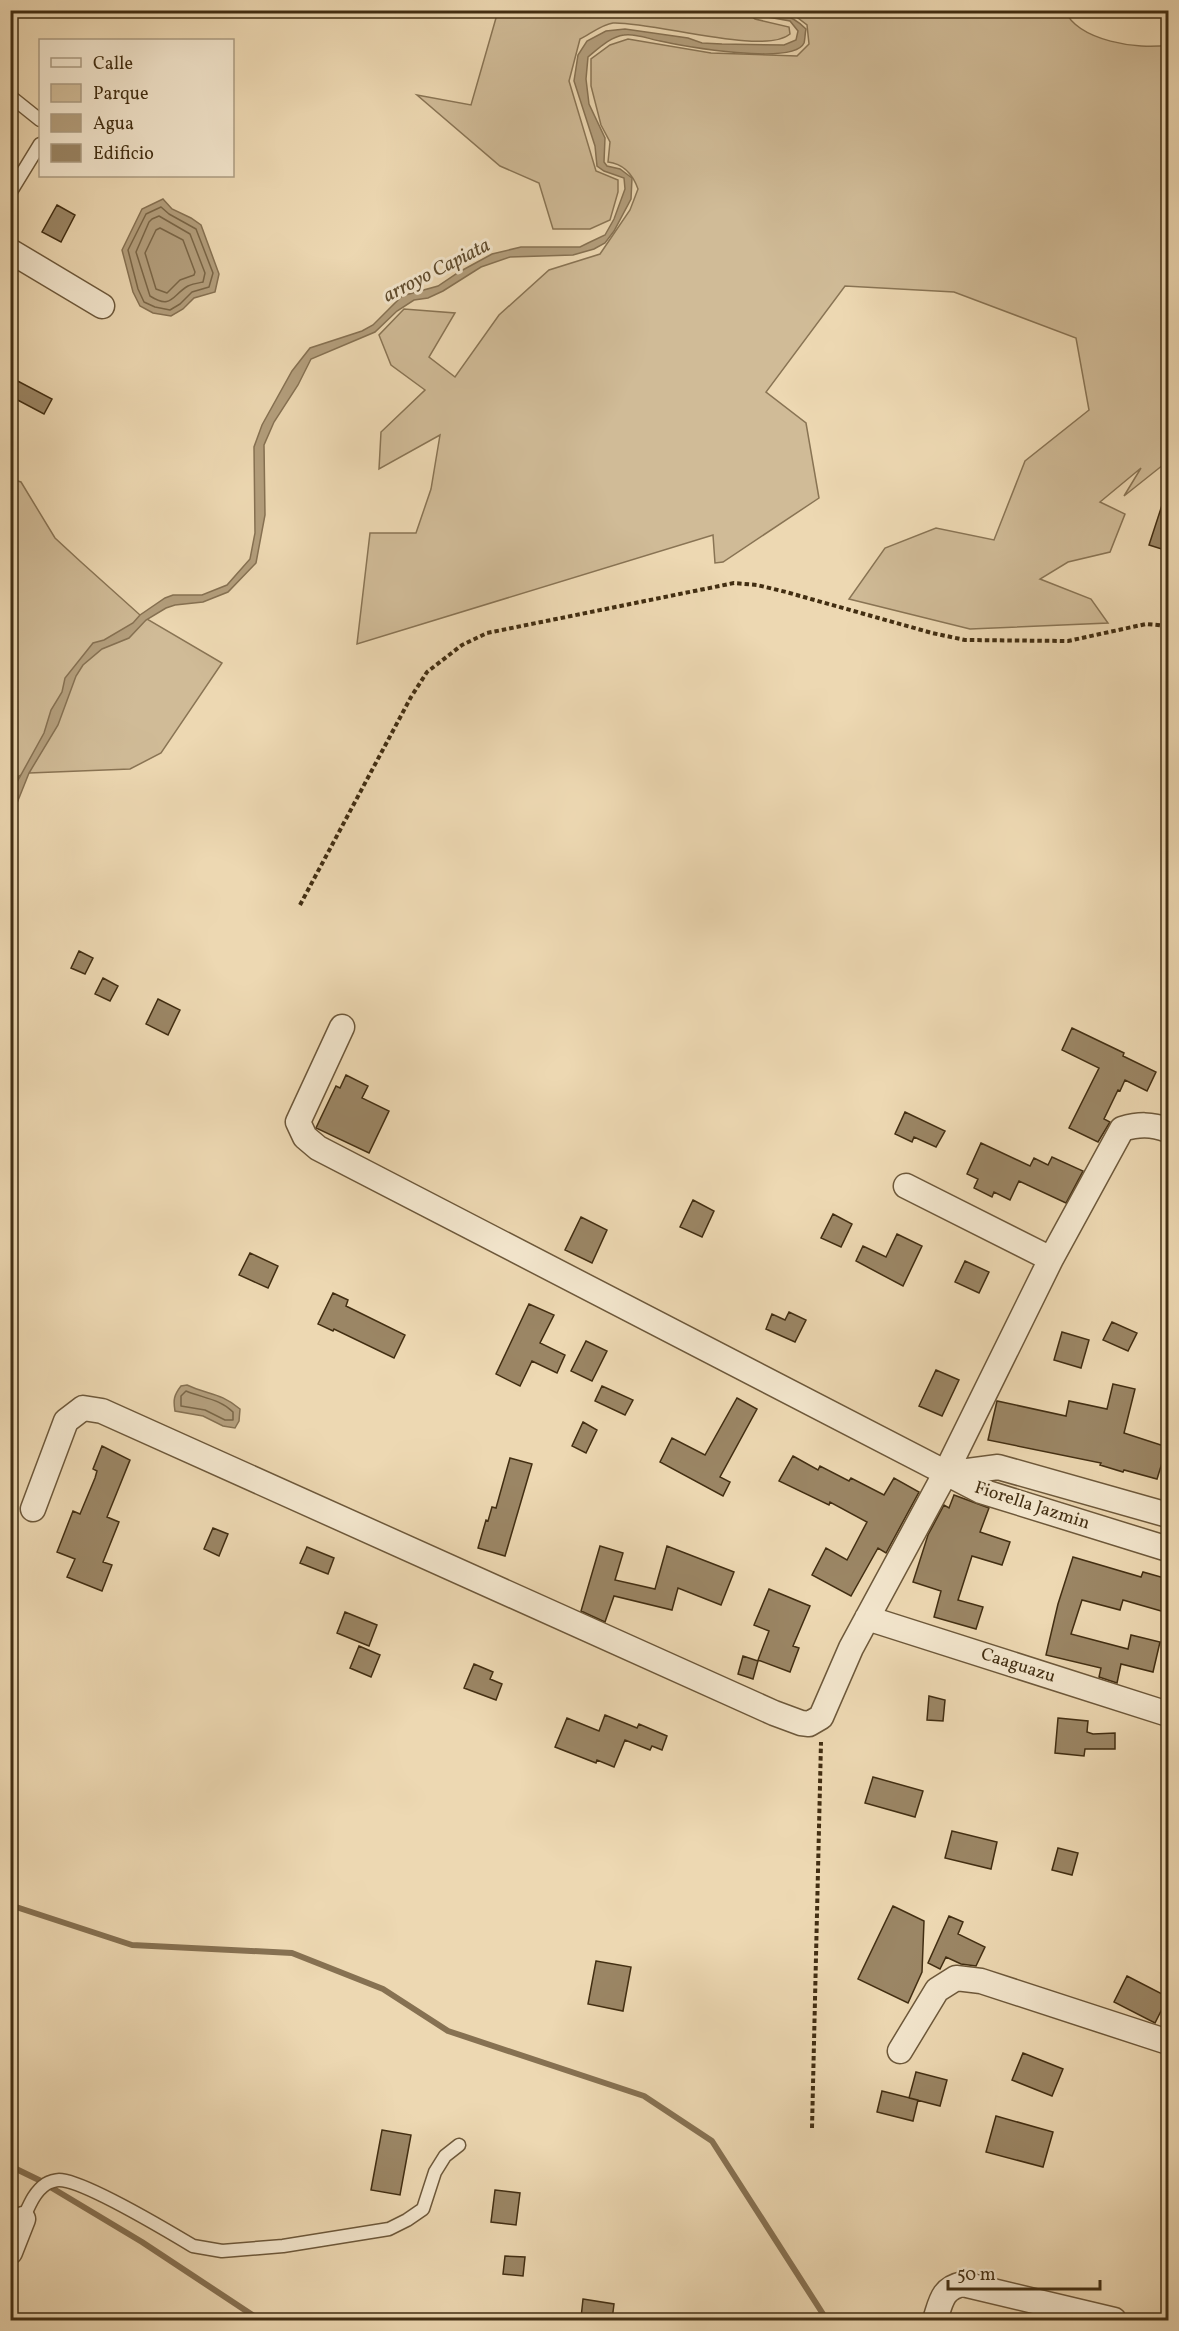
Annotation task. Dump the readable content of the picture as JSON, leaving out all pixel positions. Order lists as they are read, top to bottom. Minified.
{"streets":{"street":["Fiorella Jazmin","Caaguazu"]},"water":["arroyo Capiata"],"legend":["Calle","Parque","Agua","Edificio"],"scale_bar":"50 m"}
